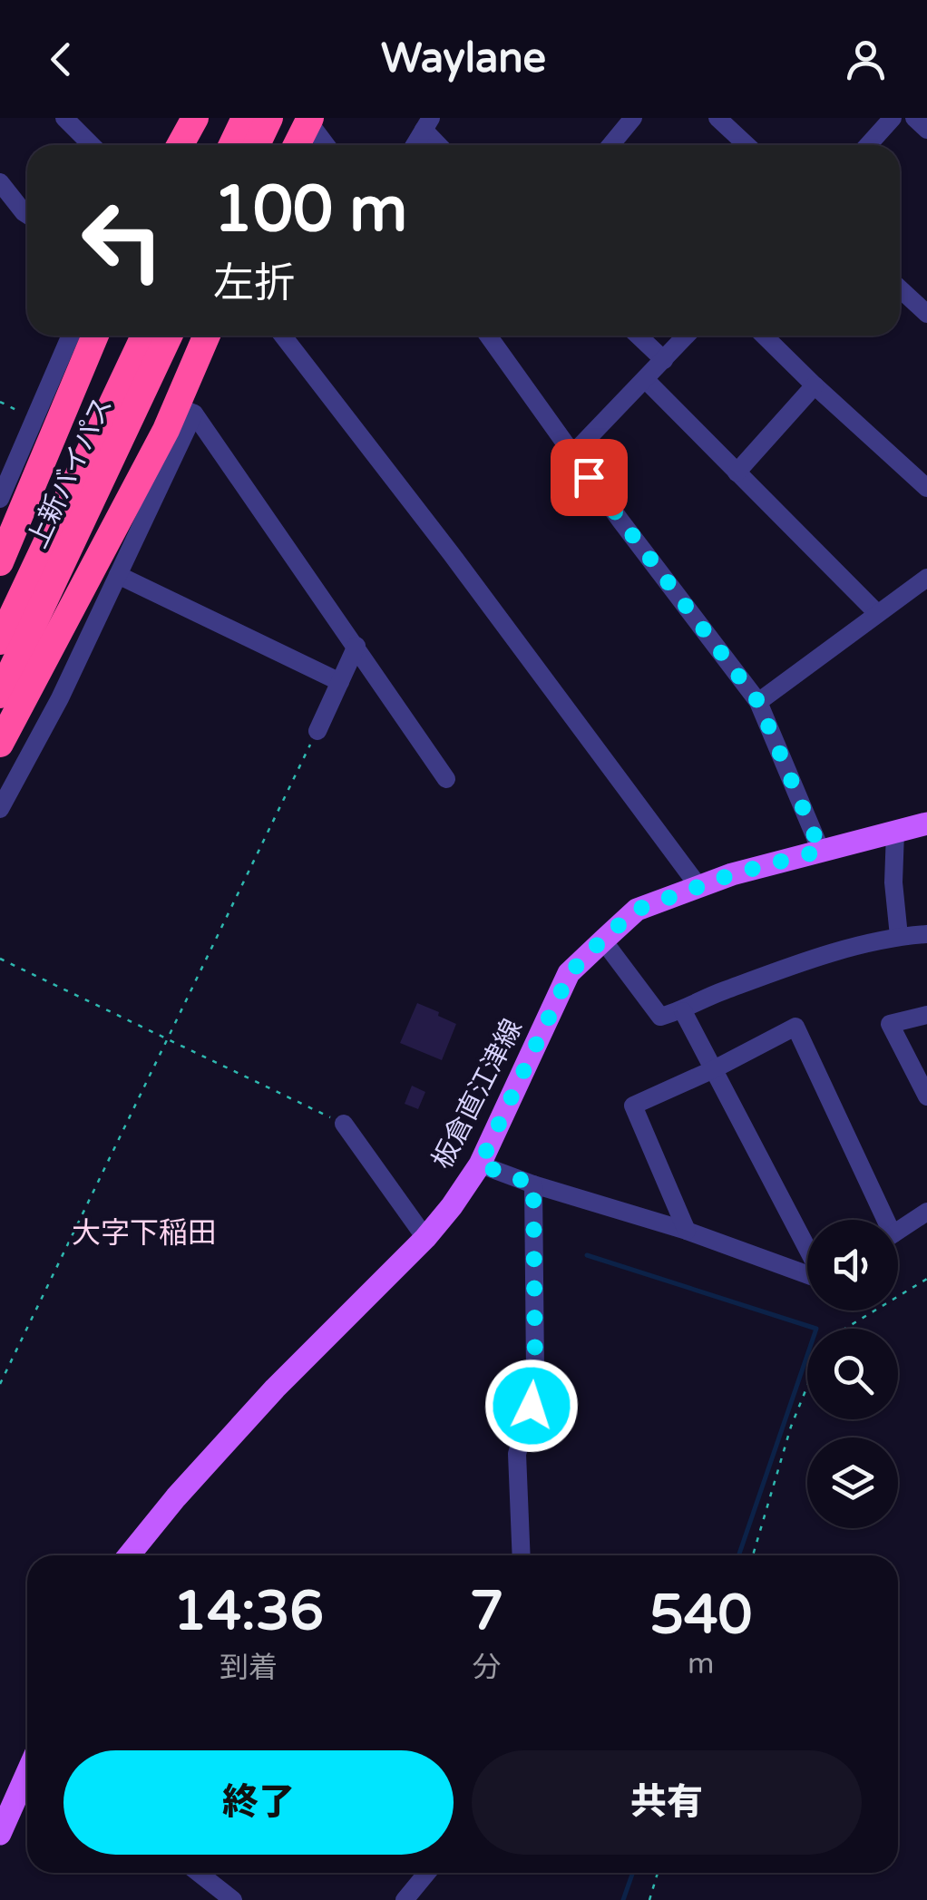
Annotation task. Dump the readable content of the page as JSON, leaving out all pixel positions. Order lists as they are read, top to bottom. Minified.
{"streets":{"highway":["上新バイパス"],"main road":["板倉直江津線"]},"districts":["大字下稲田"],"page":{"header":"Waylane","turn":["100 m","左折"],"eta":["14:36","到着","7","分","540","m"],"buttons":["終了","共有"]}}
